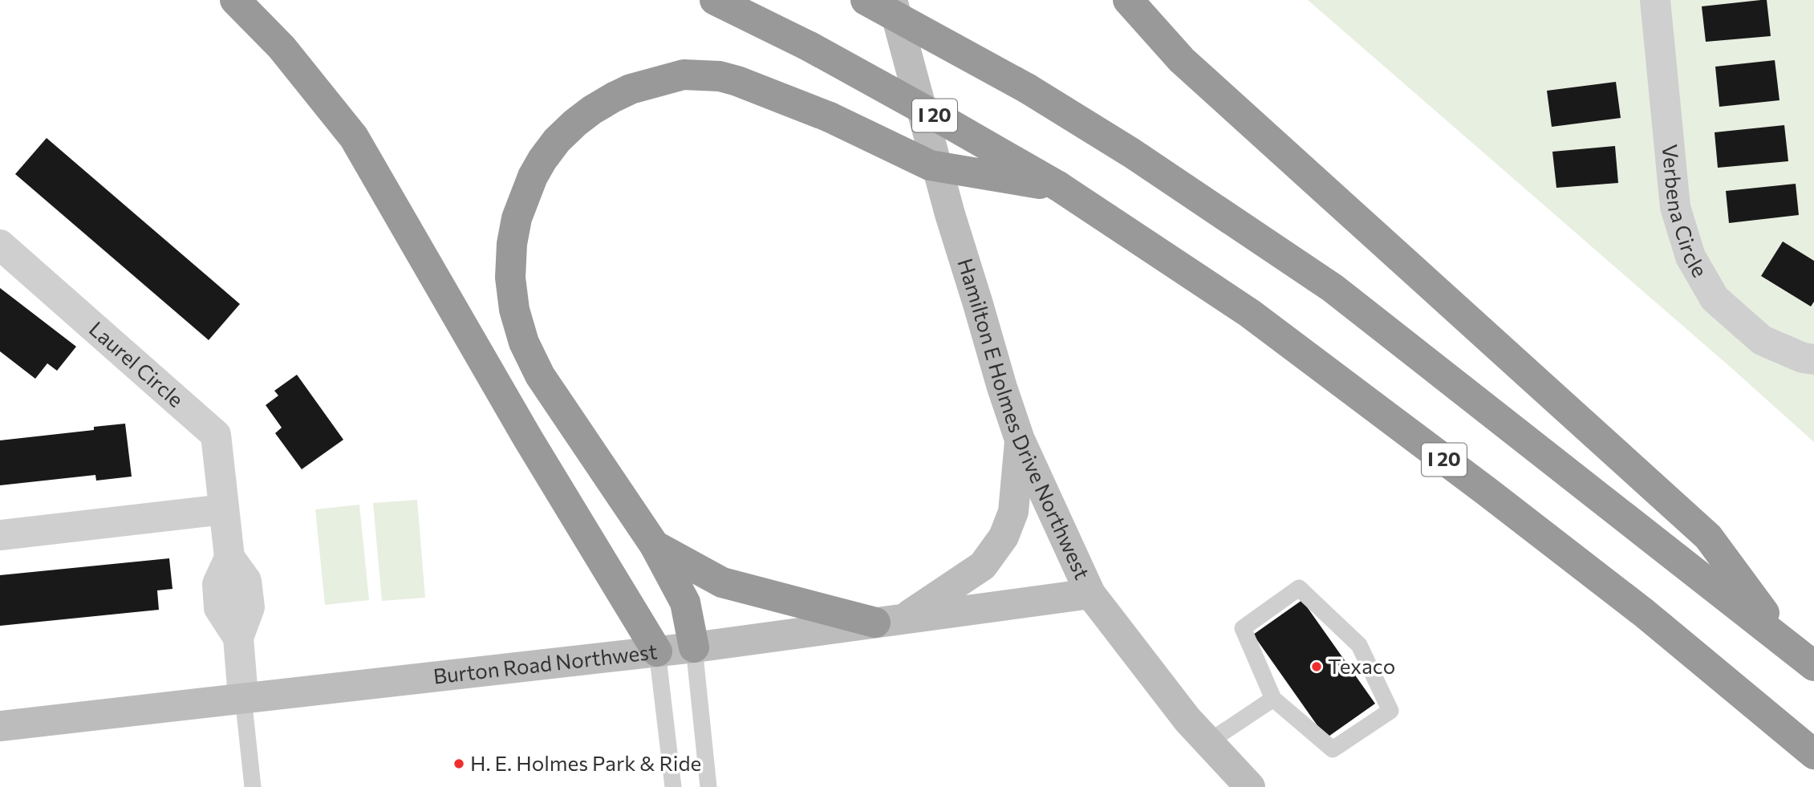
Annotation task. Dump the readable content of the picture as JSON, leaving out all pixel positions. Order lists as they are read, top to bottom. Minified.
{"streets":{"highway":["I 20"],"main road":["Hamilton E Holmes Drive Northwest","Burton Road Northwest"],"street":["Verbena Circle","Laurel Circle"]},"crossings":[["Laurel Circle","Burton Road Northwest"],["Hamilton E Holmes Drive Northwest","Burton Road Northwest"]],"places":["Texaco","H. E. Holmes Park & Ride"]}
